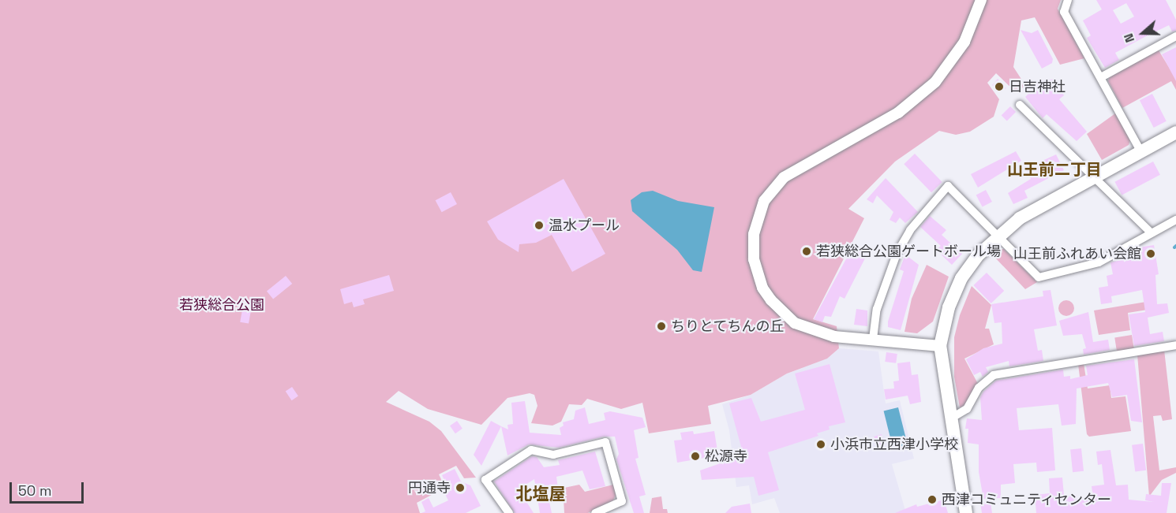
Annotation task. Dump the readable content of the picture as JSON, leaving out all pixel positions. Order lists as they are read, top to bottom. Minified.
{"districts":["山王前二丁目","北塩屋"],"parks":["若狭総合公園"],"places":["日吉神社","温水プール","若狭総合公園ゲートボール場","山王前ふれあい会館","ちりとてちんの丘","小浜市立西津小学校","松源寺","円通寺","西津コミュニティセンター"],"scale_bar":"50 m","north":"left"}
